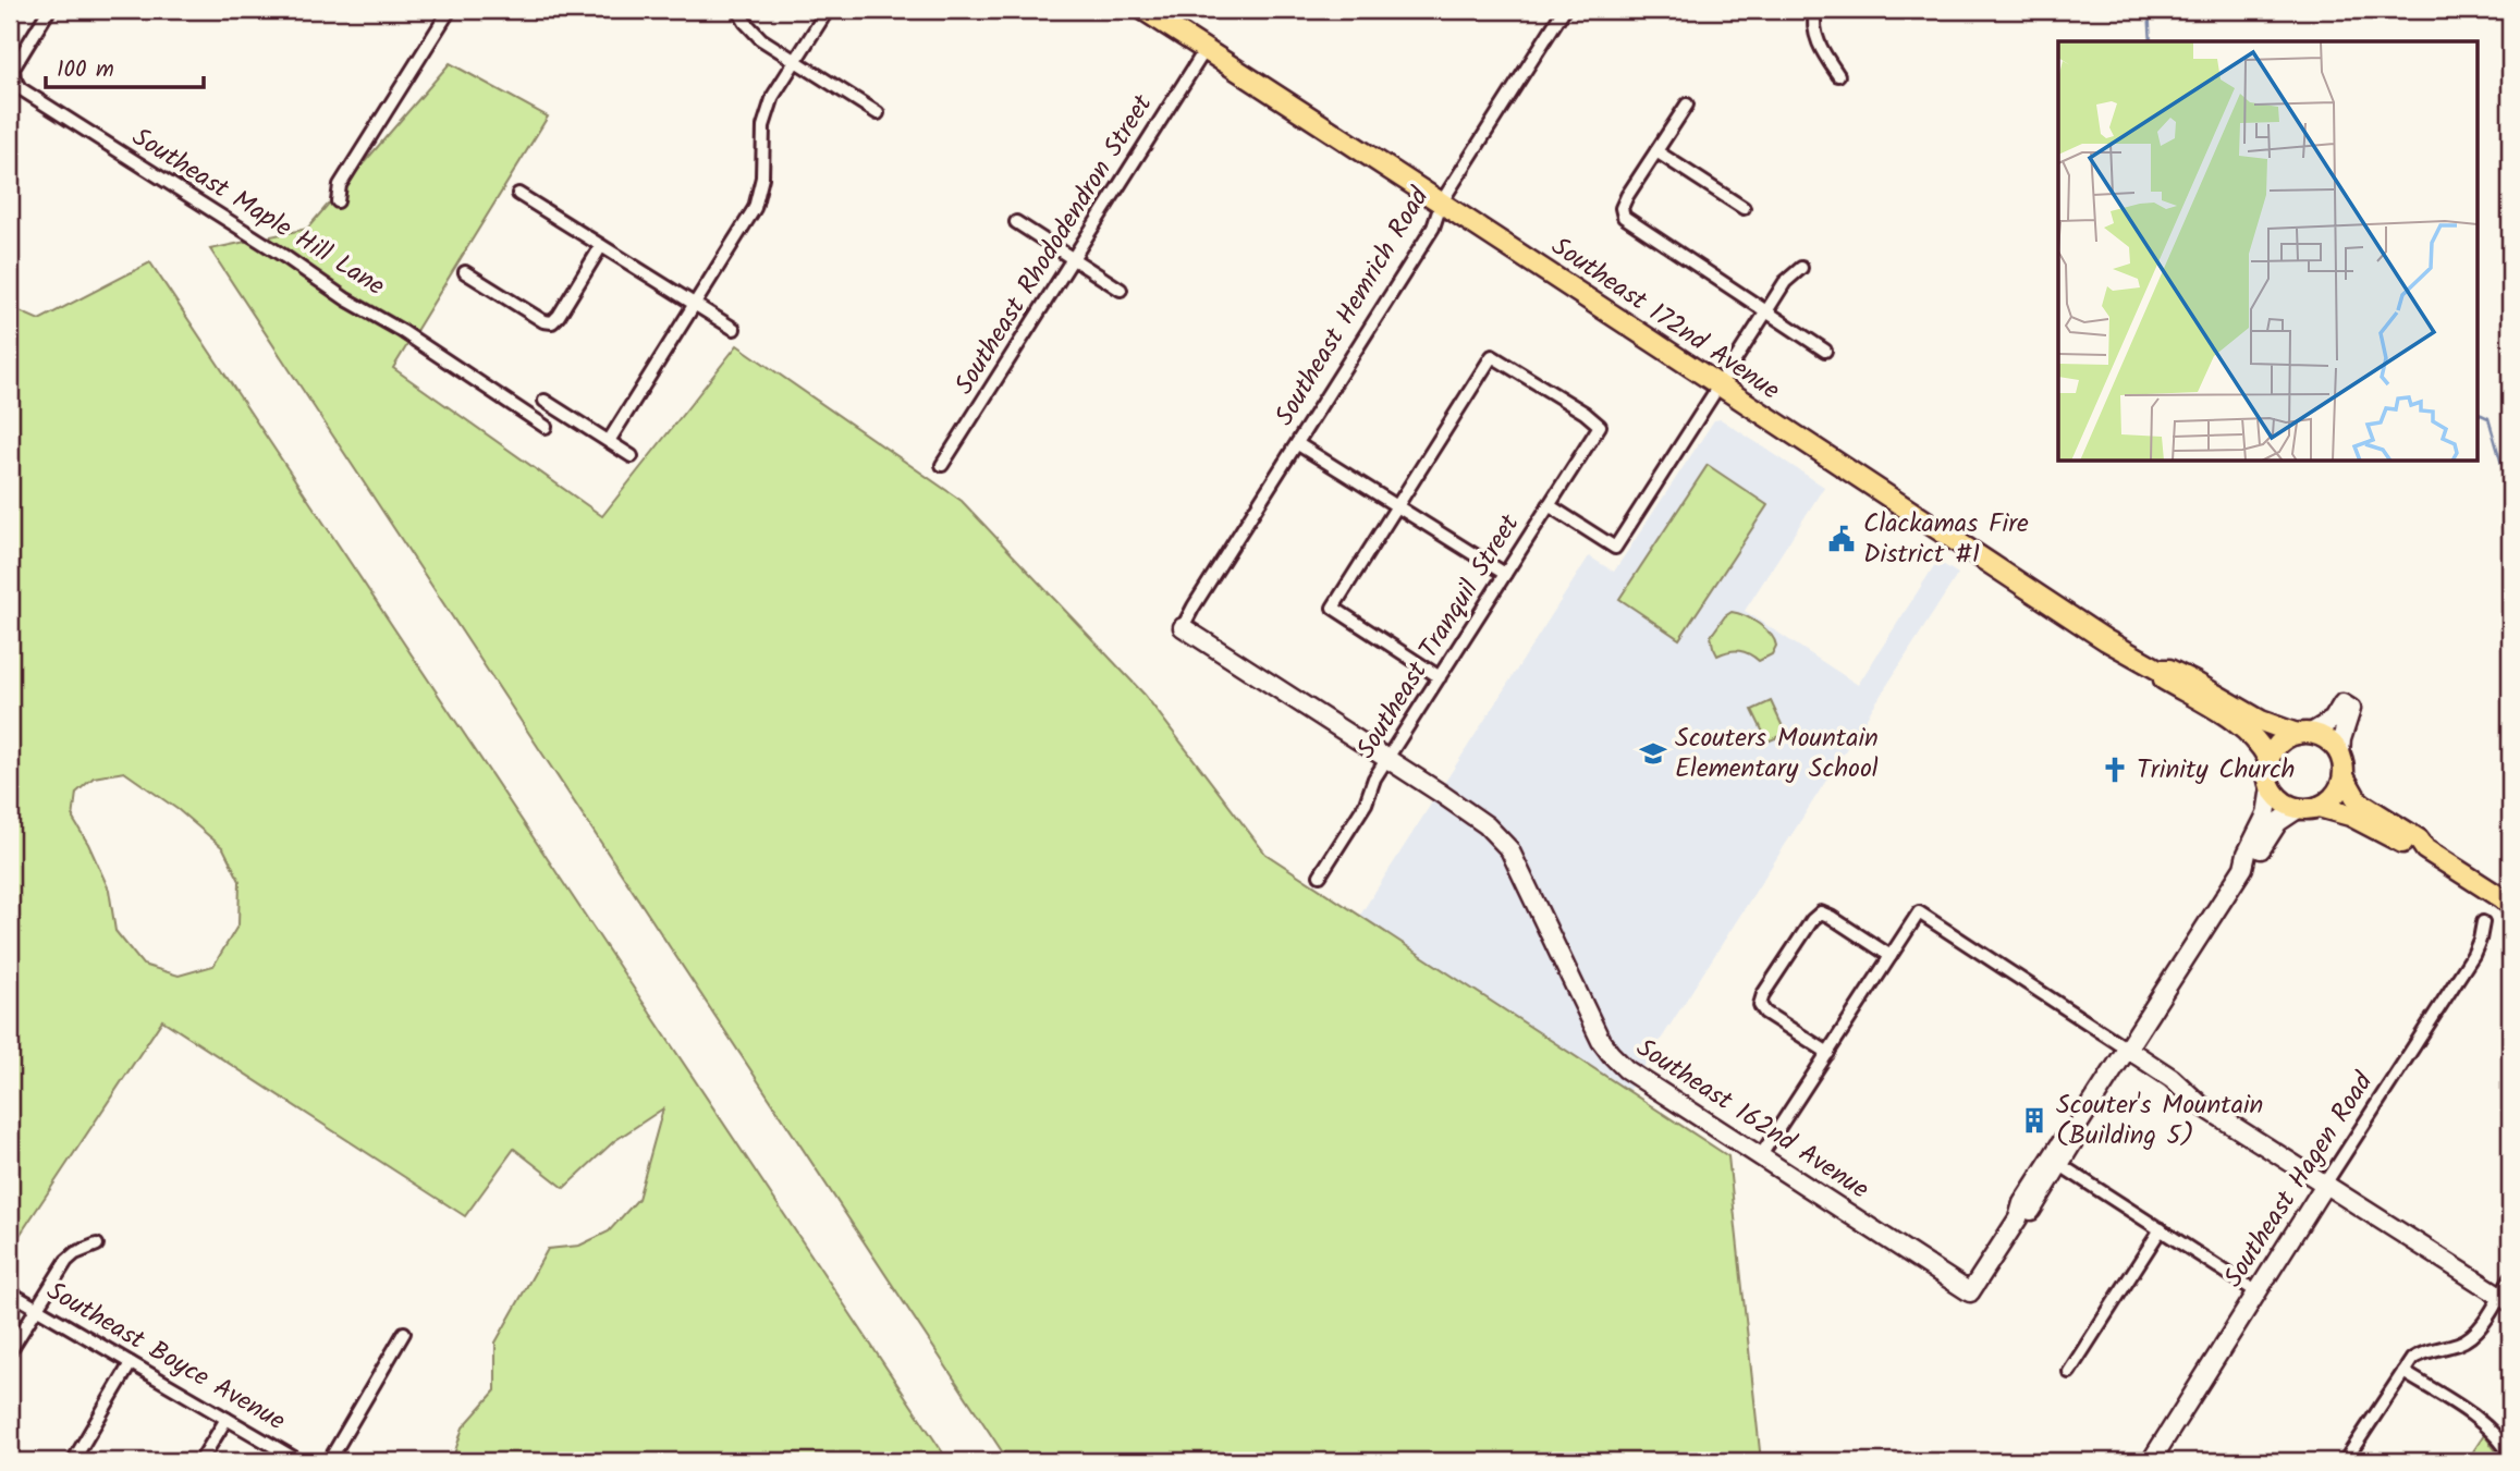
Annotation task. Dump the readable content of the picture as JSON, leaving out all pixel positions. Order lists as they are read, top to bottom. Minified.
{"streets":{"main road":["Southeast 172nd Avenue"],"street":["Southeast Maple Hill Lane","Southeast Rhododendron Street","Southeast Hemrich Road","Southeast Tranquil Street","Southeast 162nd Avenue","Southeast Hagen Road","Southeast Boyce Avenue"]},"crossings":[["Southeast Rhododendron Street","Southeast 172nd Avenue"],["Southeast Hemrich Road","Southeast 172nd Avenue"],["Southeast Hemrich Road","Southeast 162nd Avenue"],["Southeast Tranquil Street","Southeast 162nd Avenue"]],"places":{"public building":["Clackamas Fire District #1"],"school or university":["Scouters Mountain Elementary School"],"church":["Trinity Church"],"building":["Scouter's Mountain (Building 5)"]},"scale_bar":"100 m"}
